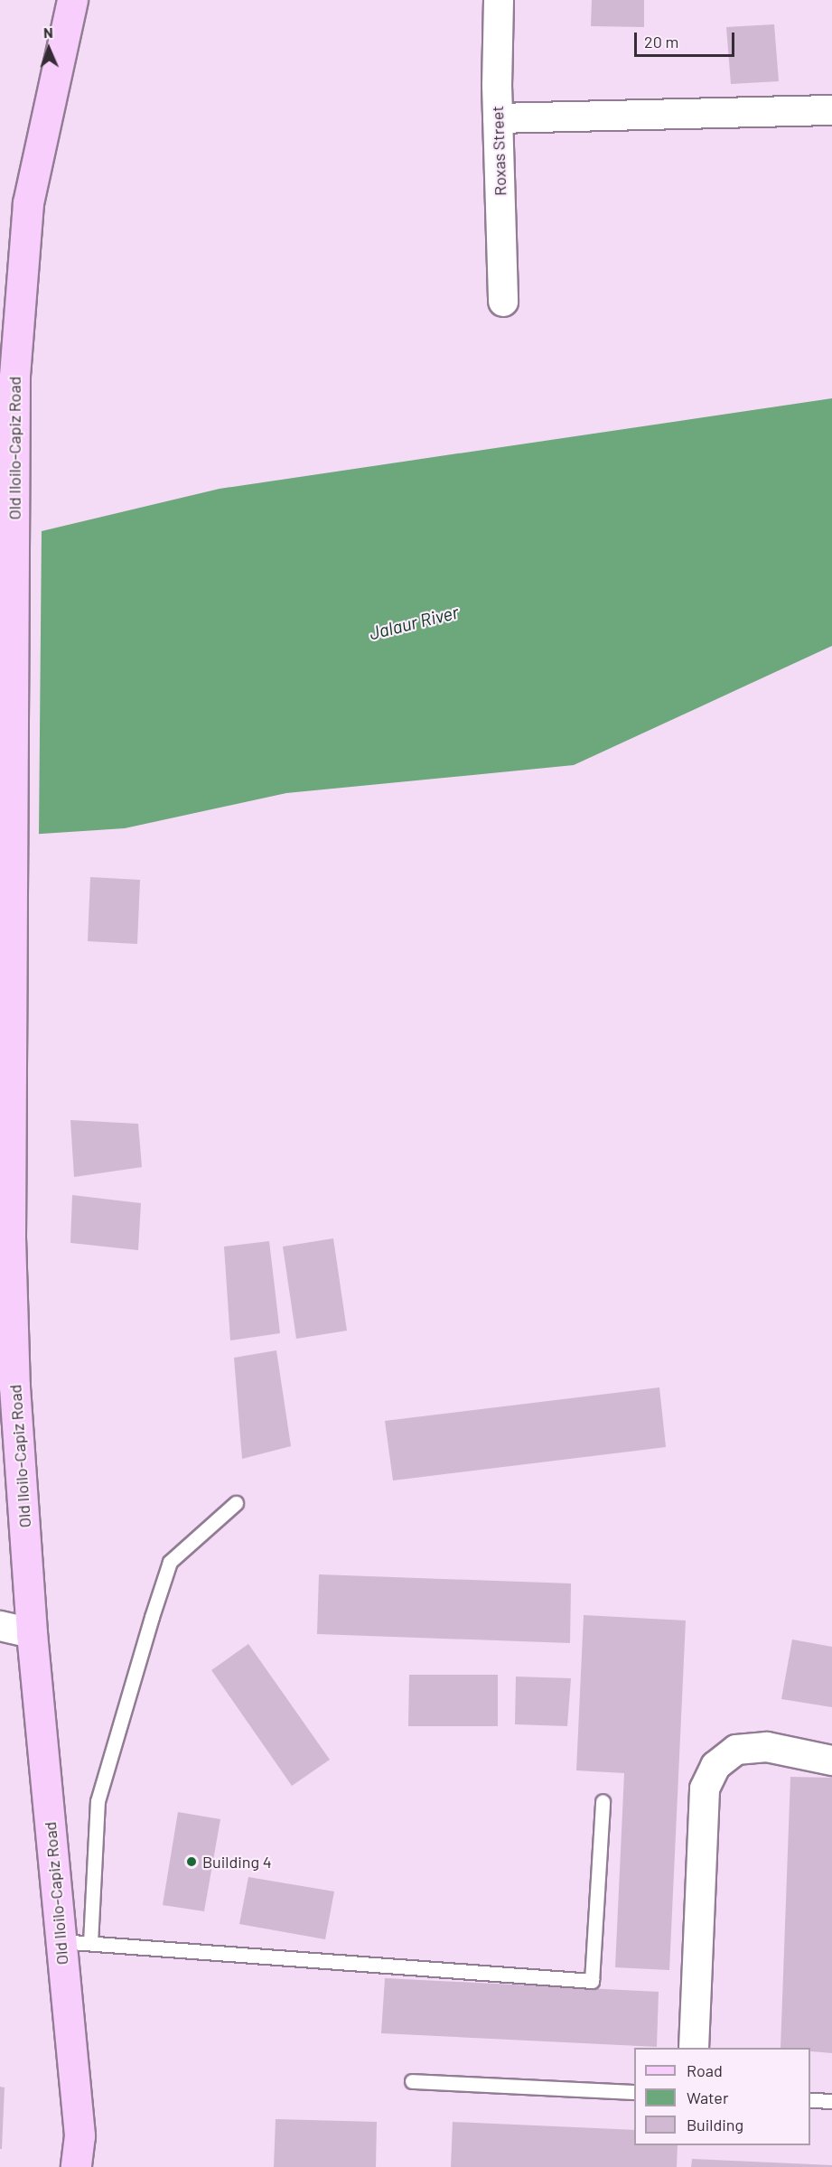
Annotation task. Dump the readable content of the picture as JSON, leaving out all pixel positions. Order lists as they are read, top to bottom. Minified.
{"streets":{"main road":["Old Iloilo-Capiz Road"],"street":["Roxas Street"]},"water":["Jalaur River"],"places":["Building 4"],"legend":["Road","Water","Building"],"scale_bar":"20 m","north":"top"}
